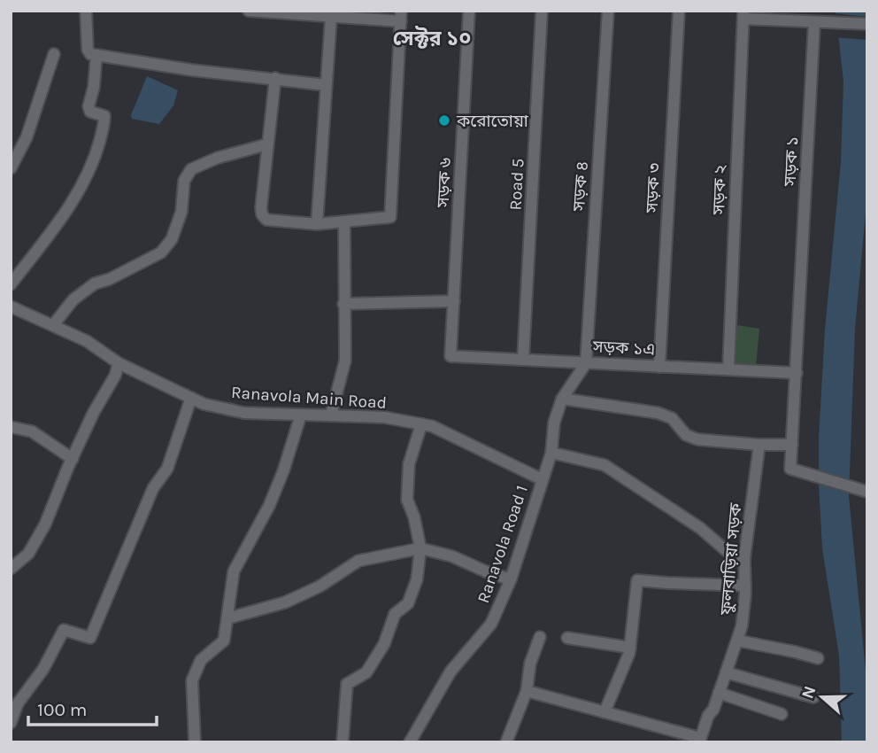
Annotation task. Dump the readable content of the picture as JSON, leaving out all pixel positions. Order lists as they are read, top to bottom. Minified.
{"streets":{"street":["সড়ক ১","সড়ক ৬","Road 5","সড়ক ৪","সড়ক ৩","সড়ক ২","সড়ক ১এ","Ranavola Main Road","Ranavola Road 1","ফুলবাড়িয়া সড়ক"]},"crossings":[["সড়ক ১","সড়ক ১এ"],["সড়ক ৬","সড়ক ১এ"],["Road 5","সড়ক ১এ"],["সড়ক ৪","সড়ক ১এ"],["সড়ক ৪","Ranavola Road 1"],["সড়ক ৩","সড়ক ১এ"],["সড়ক ২","সড়ক ১এ"],["সড়ক ১এ","Ranavola Road 1"],["Ranavola Main Road","Ranavola Road 1"]],"districts":["সেক্টর ১০"],"places":["করোতোয়া"],"scale_bar":"100 m","north":"left"}
